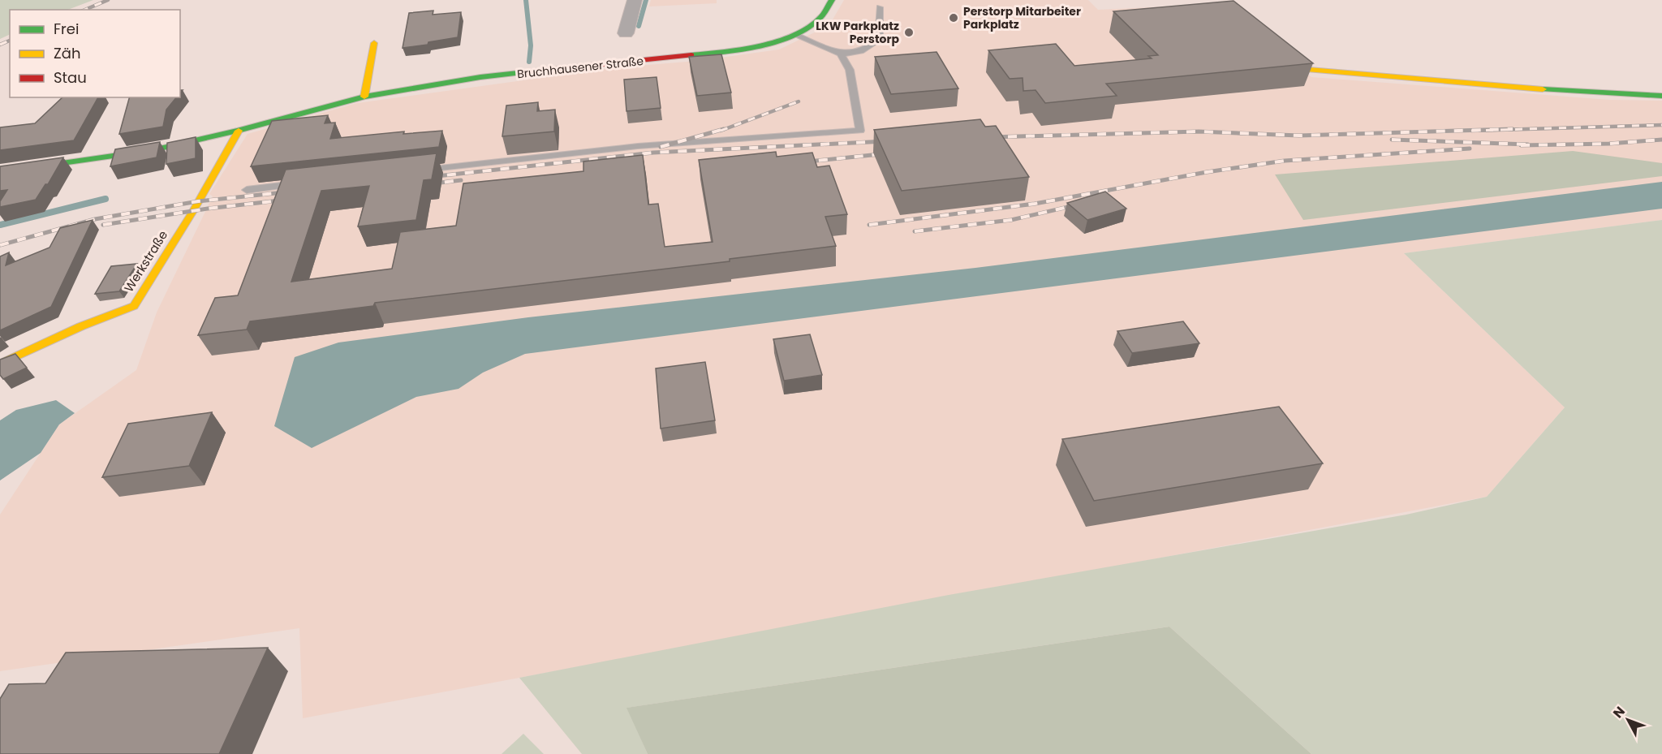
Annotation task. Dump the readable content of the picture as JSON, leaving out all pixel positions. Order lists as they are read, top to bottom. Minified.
{"streets":{"street":["Bruchhausener Straße","Werkstraße"]},"crossings":[["Bruchhausener Straße","Werkstraße"]],"places":["Perstorp Mitarbeiter Parkplatz","LKW Parkplatz Perstorp"],"legend":["Frei","Zäh","Stau"],"north":"top left"}
